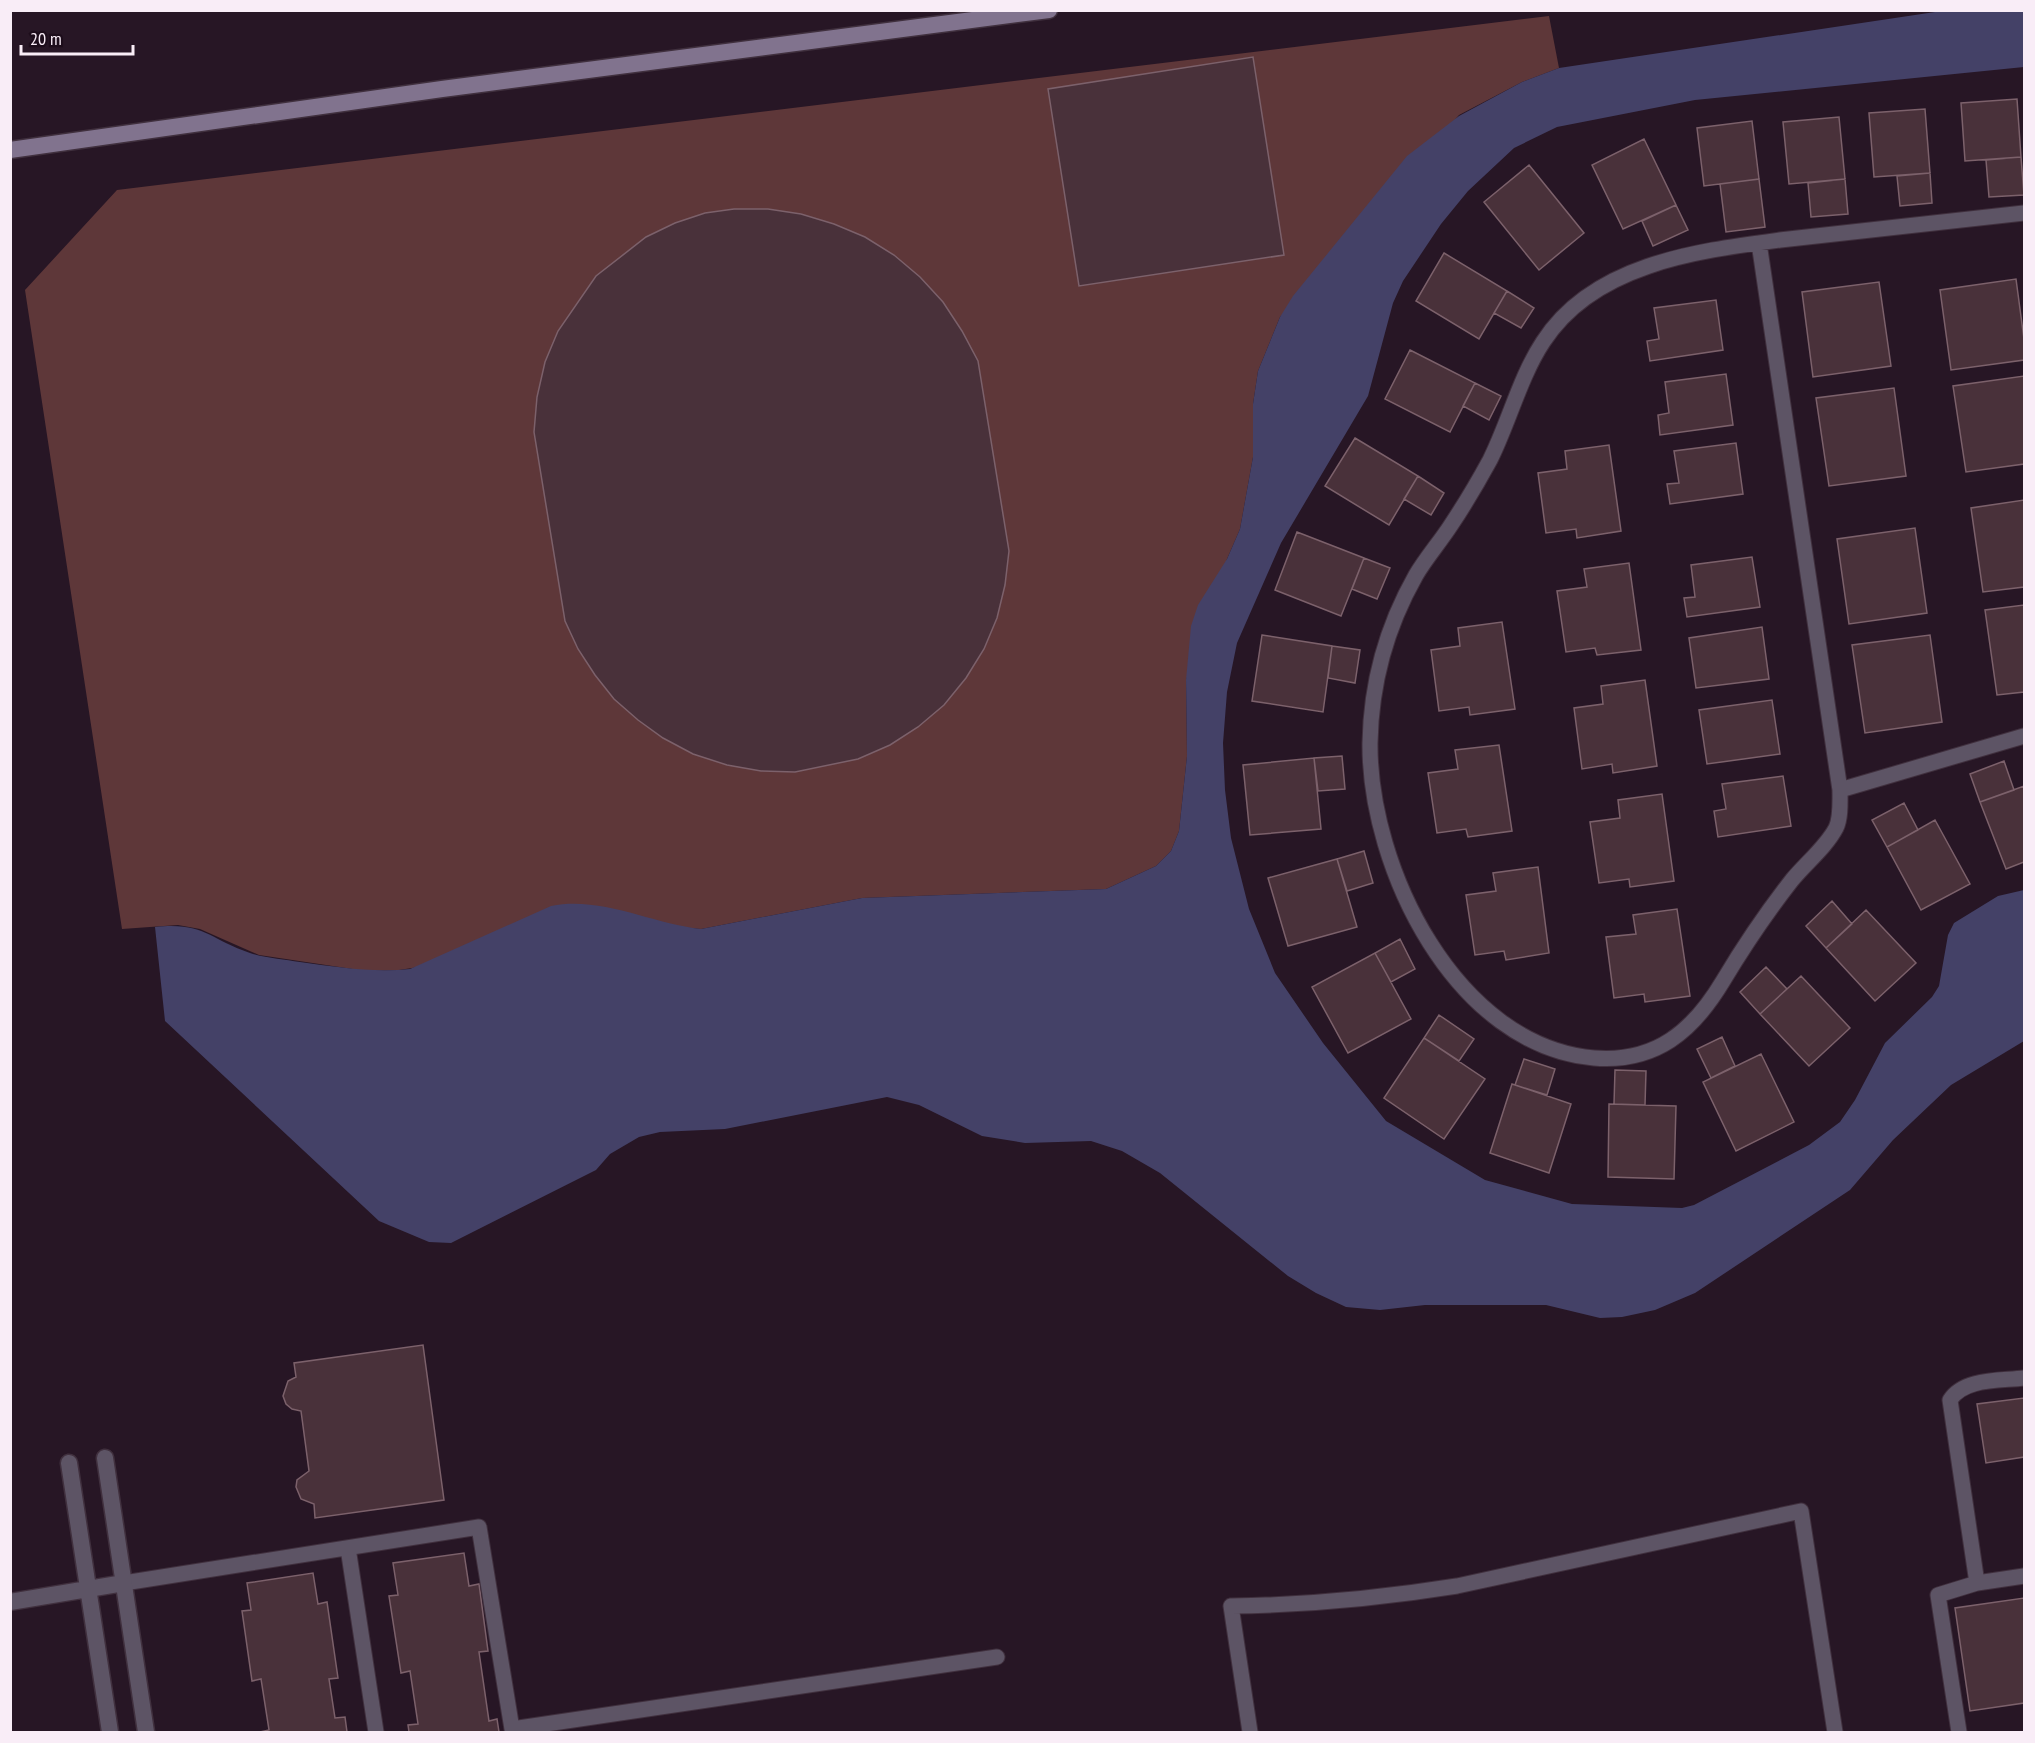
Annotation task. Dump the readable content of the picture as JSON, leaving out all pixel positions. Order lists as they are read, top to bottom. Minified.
{"scale_bar":"20 m"}
